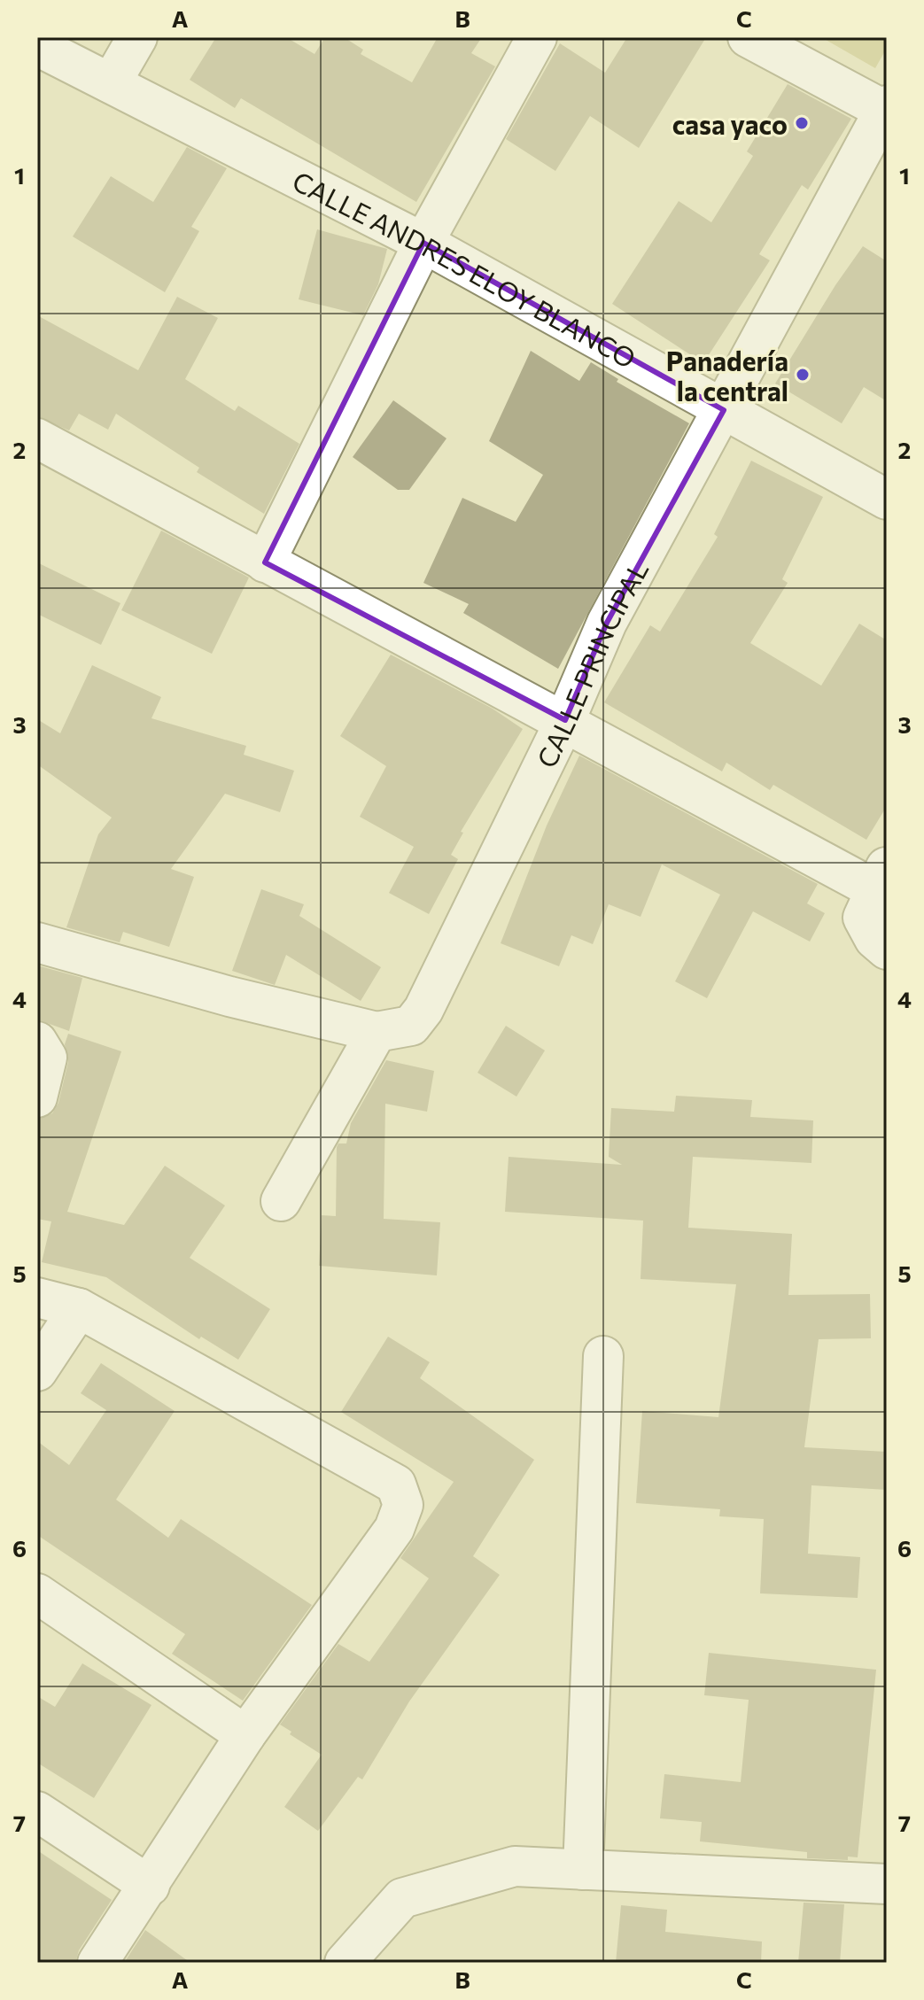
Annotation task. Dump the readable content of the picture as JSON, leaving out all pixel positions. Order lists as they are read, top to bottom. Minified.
{"streets":{"street":["CALLE ANDRES ELOY BLANCO","CALLE PRINCIPAL"]},"crossings":[["CALLE ANDRES ELOY BLANCO","CALLE PRINCIPAL"]],"places":["casa yaco","Panadería la central"],"grid":{"columns":["A","B","C"],"rows":["1","2","3","4","5","6","7"]}}
